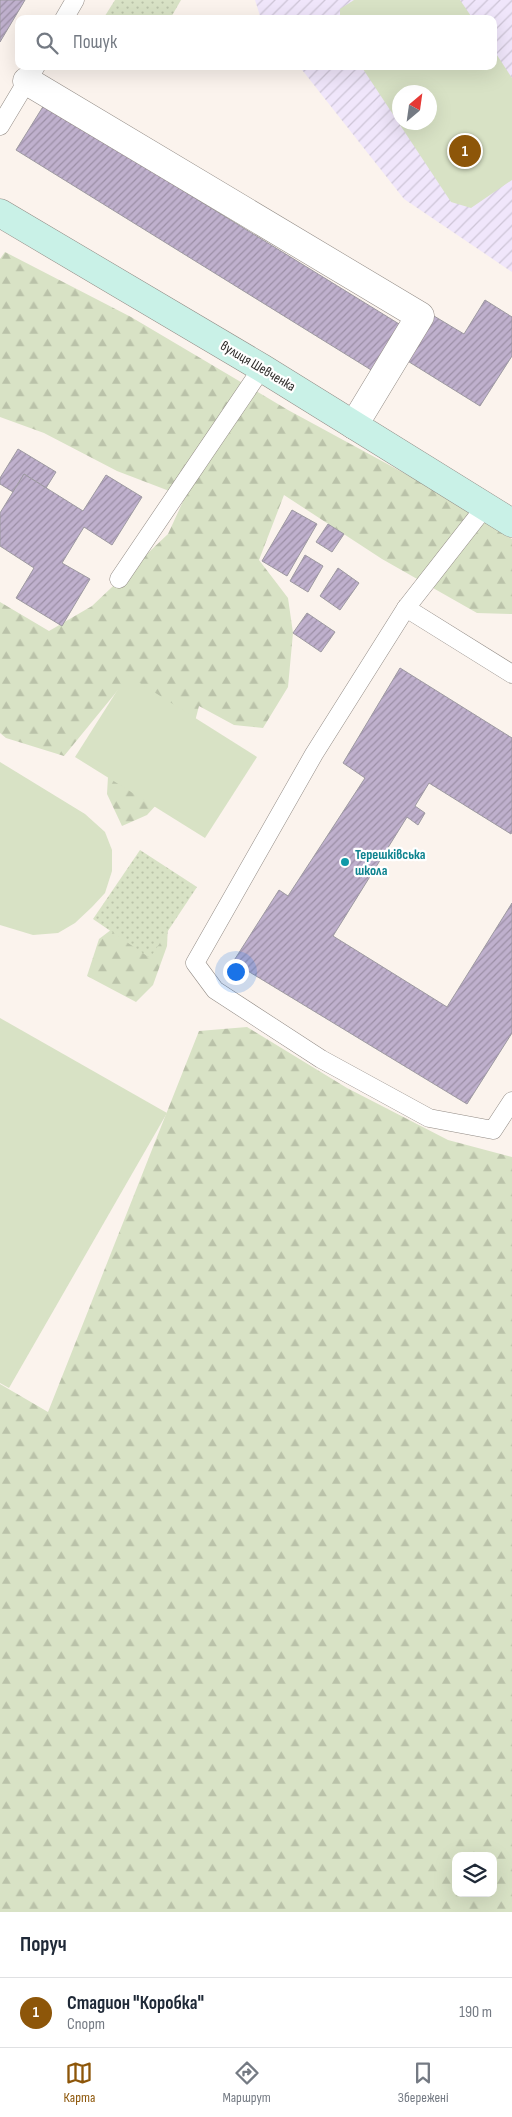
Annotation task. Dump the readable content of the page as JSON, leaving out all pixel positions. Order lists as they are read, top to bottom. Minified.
{"streets":{"street":["вулиця Шевченка"]},"places":["Терешківська школа"],"north":"top right","page":{"search":"Пошук","pins":"1","heading":"Поруч","list":[{"mark":"1","name":"Стадион \"Коробка\"","note":"Спорт","value":"190 m"}],"nav":["Карта","Маршрут","Збережені"]}}
